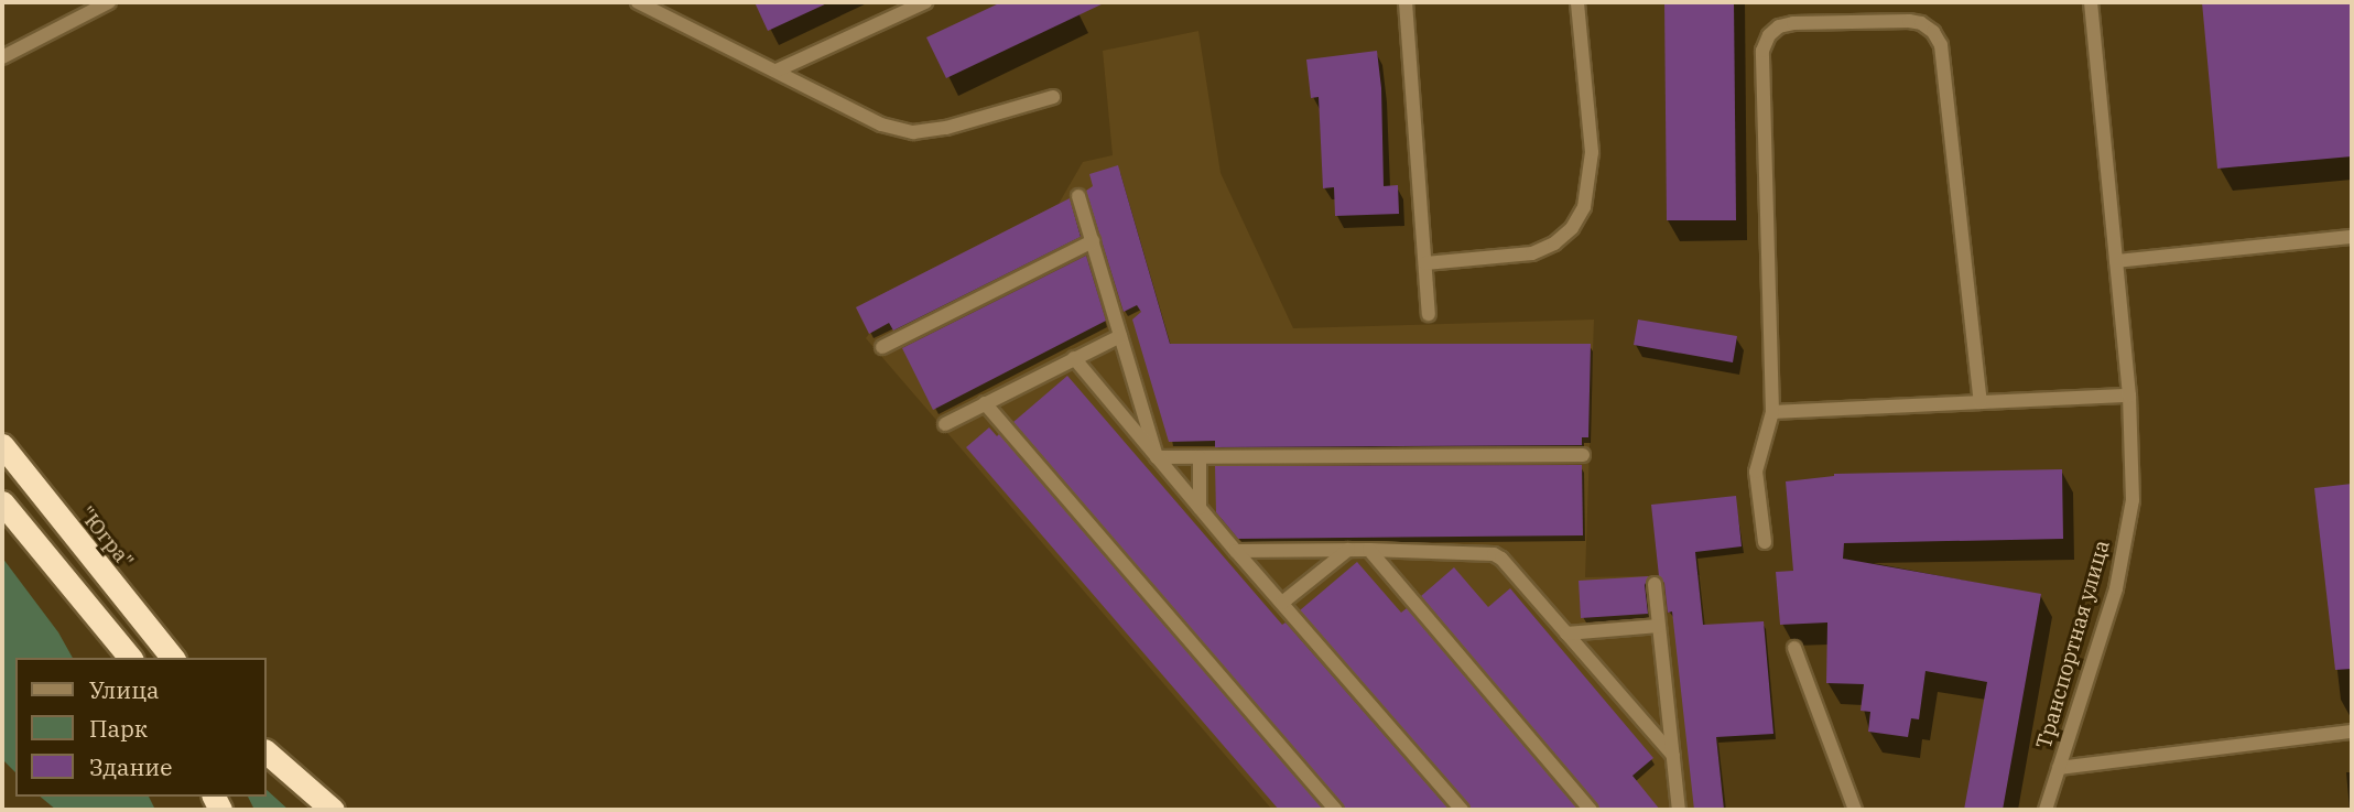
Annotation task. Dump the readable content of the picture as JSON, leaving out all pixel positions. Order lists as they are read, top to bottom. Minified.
{"streets":{"highway":["\"Югра\""],"street":["Транспортная улица"]},"legend":["Улица","Парк","Здание"]}
